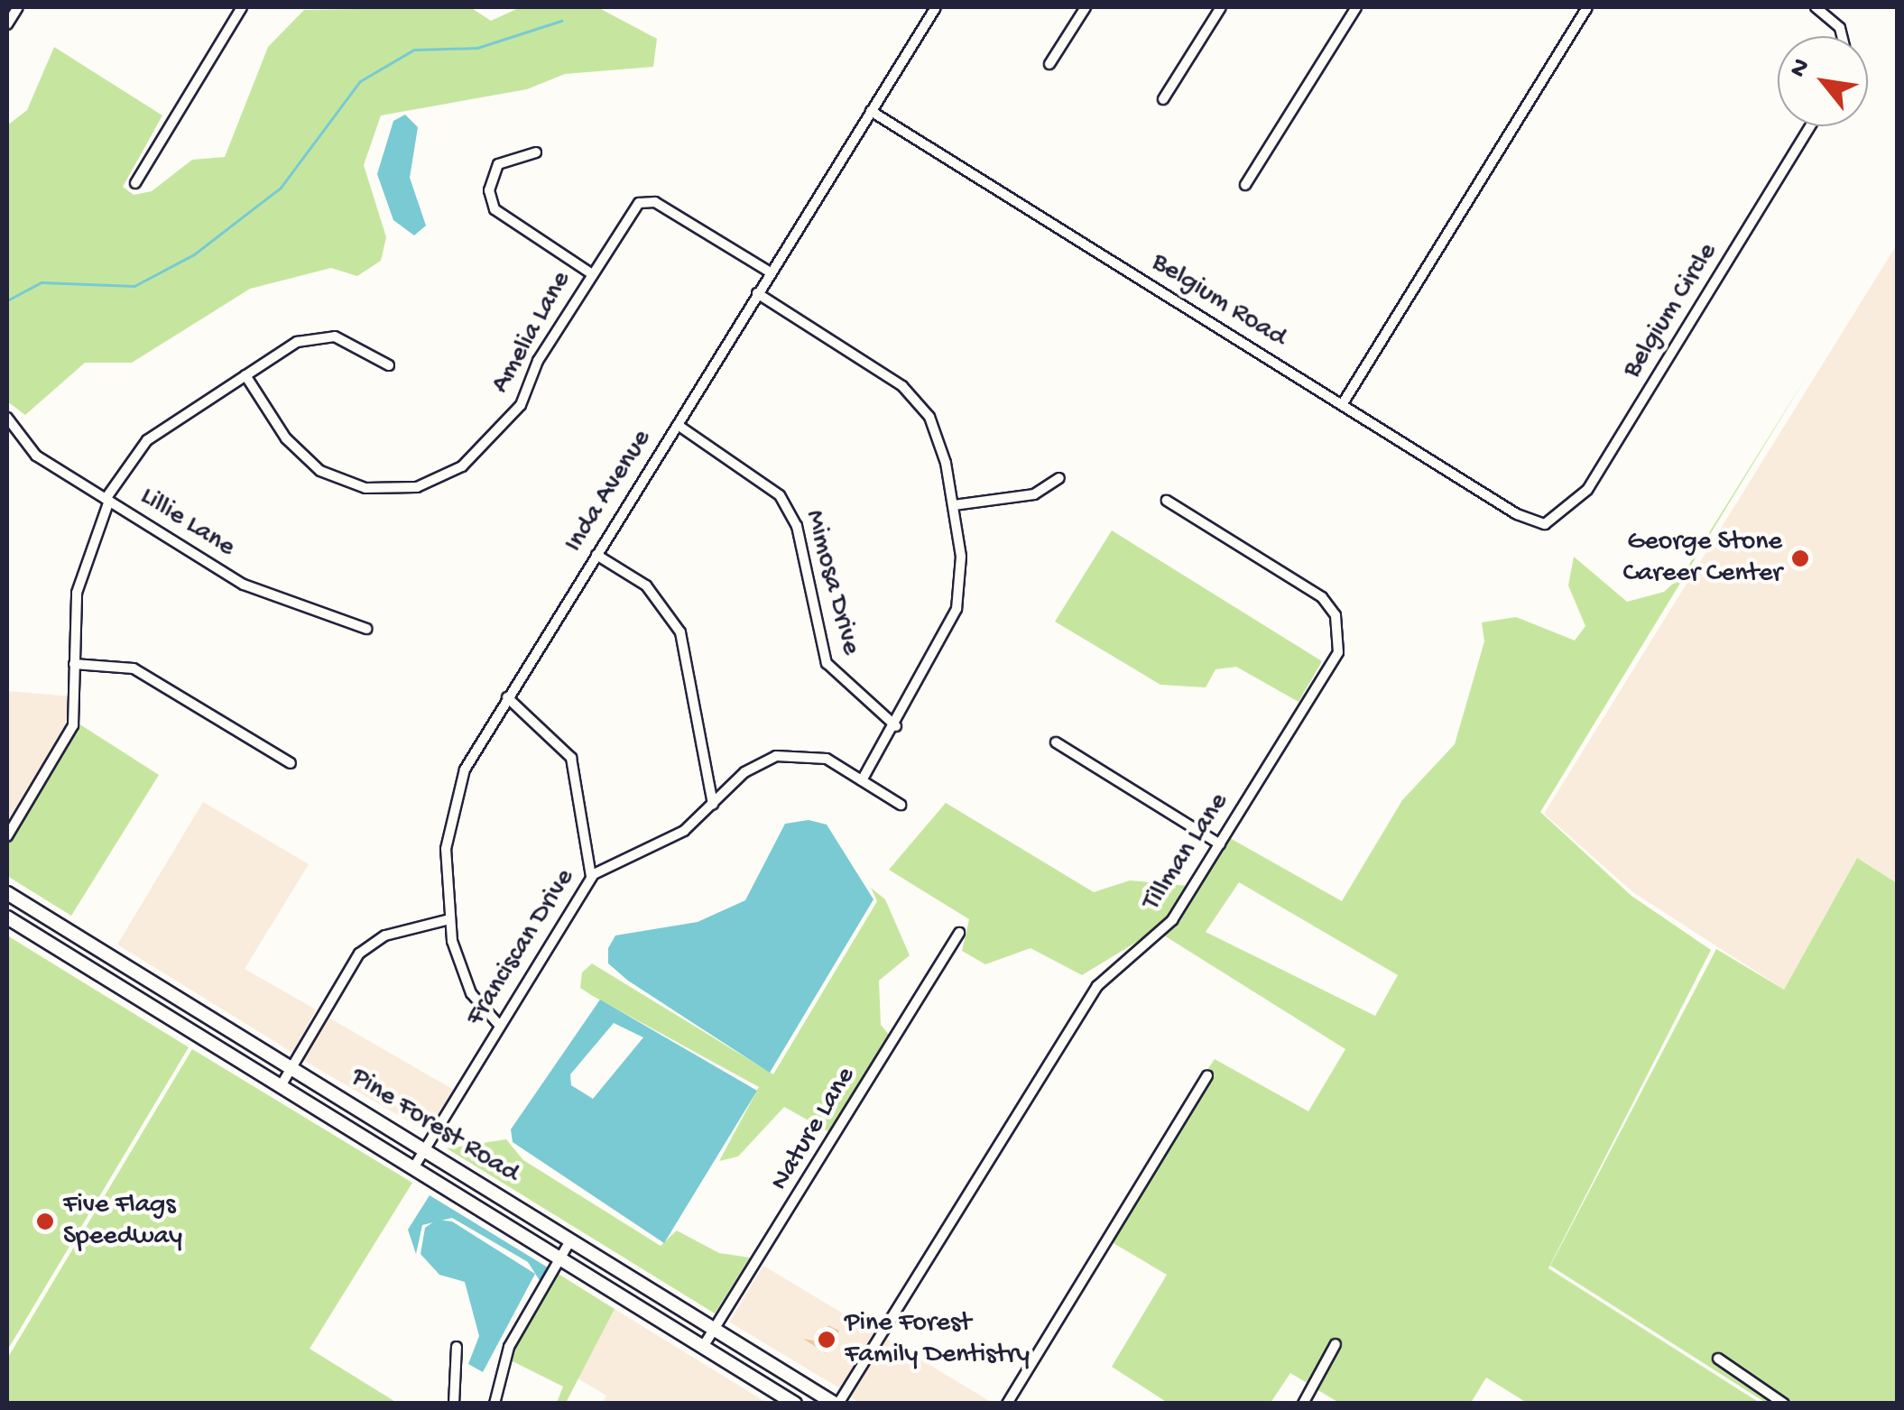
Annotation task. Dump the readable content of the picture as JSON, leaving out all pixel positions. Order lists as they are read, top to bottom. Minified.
{"streets":{"main road":["Pine Forest Road"],"street":["Belgium Road","Belgium Circle","Amelia Lane","Inda Avenue","Lillie Lane","Mimosa Drive","Tillman Lane","Franciscan Drive","Nature Lane"]},"crossings":[["Belgium Road","Belgium Circle"],["Belgium Road","Inda Avenue"],["Amelia Lane","Inda Avenue"],["Inda Avenue","Mimosa Drive"],["Inda Avenue","Franciscan Drive"],["Tillman Lane","Pine Forest Road"],["Franciscan Drive","Pine Forest Road"],["Pine Forest Road","Nature Lane"]],"places":["George Stone Career Center","Five Flags Speedway","Pine Forest Family Dentistry"],"north":"top left"}
